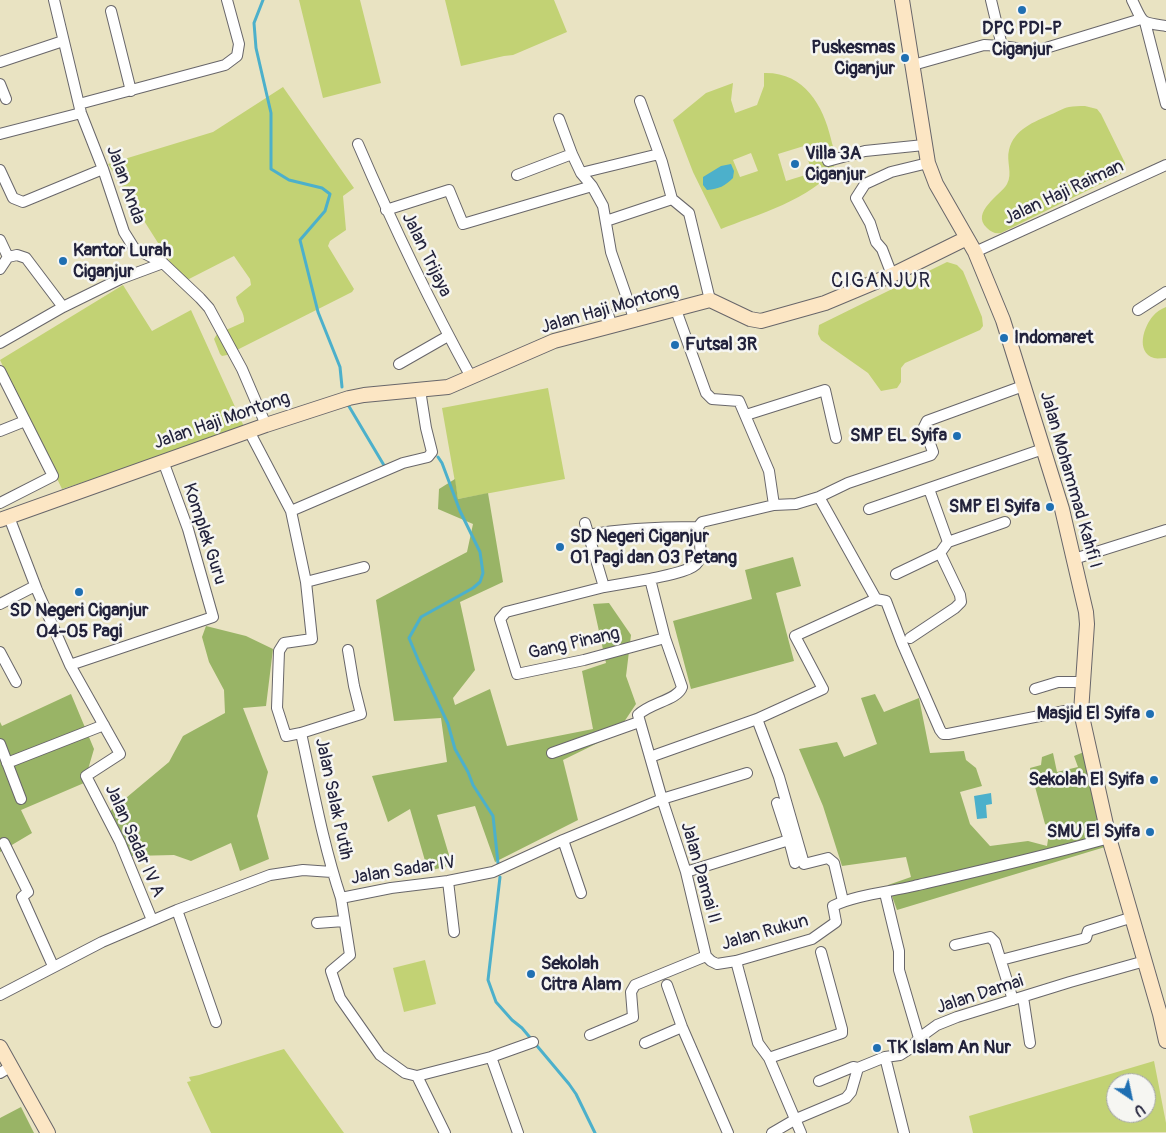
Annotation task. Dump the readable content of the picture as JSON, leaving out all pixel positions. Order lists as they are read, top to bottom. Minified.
{"streets":{"street":["Jalan Anda","Jalan Haji Raiman","Jalan Trijaya","Jalan Haji Montong","Jalan Mohammad Kahfi I","Komplek Guru","Gang Pinang","Jalan Salak Putih","Jalan Sadar IV A","Jalan Sadar IV","Jalan Damai II","Jalan Rukun","Jalan Damai"]},"crossings":[["Jalan Anda","Jalan Haji Montong"],["Jalan Haji Raiman","Jalan Mohammad Kahfi I"],["Jalan Trijaya","Jalan Haji Montong"],["Jalan Haji Montong","Komplek Guru"],["Jalan Haji Montong","Jalan Salak Putih"],["Jalan Mohammad Kahfi I","Jalan Damai"],["Jalan Salak Putih","Jalan Sadar IV"],["Jalan Sadar IV A","Jalan Sadar IV"],["Jalan Sadar IV","Jalan Damai II"],["Jalan Damai II","Jalan Rukun"]],"districts":["CIGANJUR"],"places":["DPC PDI-P Ciganjur","Puskesmas Ciganjur","Villa 3A Ciganjur","Kantor Lurah Ciganjur","Indomaret","Futsal 3R","SMP EL Syifa","SMP El Syifa","SD Negeri Ciganjur 01 Pagi dan 03 Petang","SD Negeri Ciganjur 04-05 Pagi","Masjid El Syifa","Sekolah El Syifa","SMU El Syifa","Sekolah Citra Alam","TK Islam An Nur"],"north":"bottom right"}
